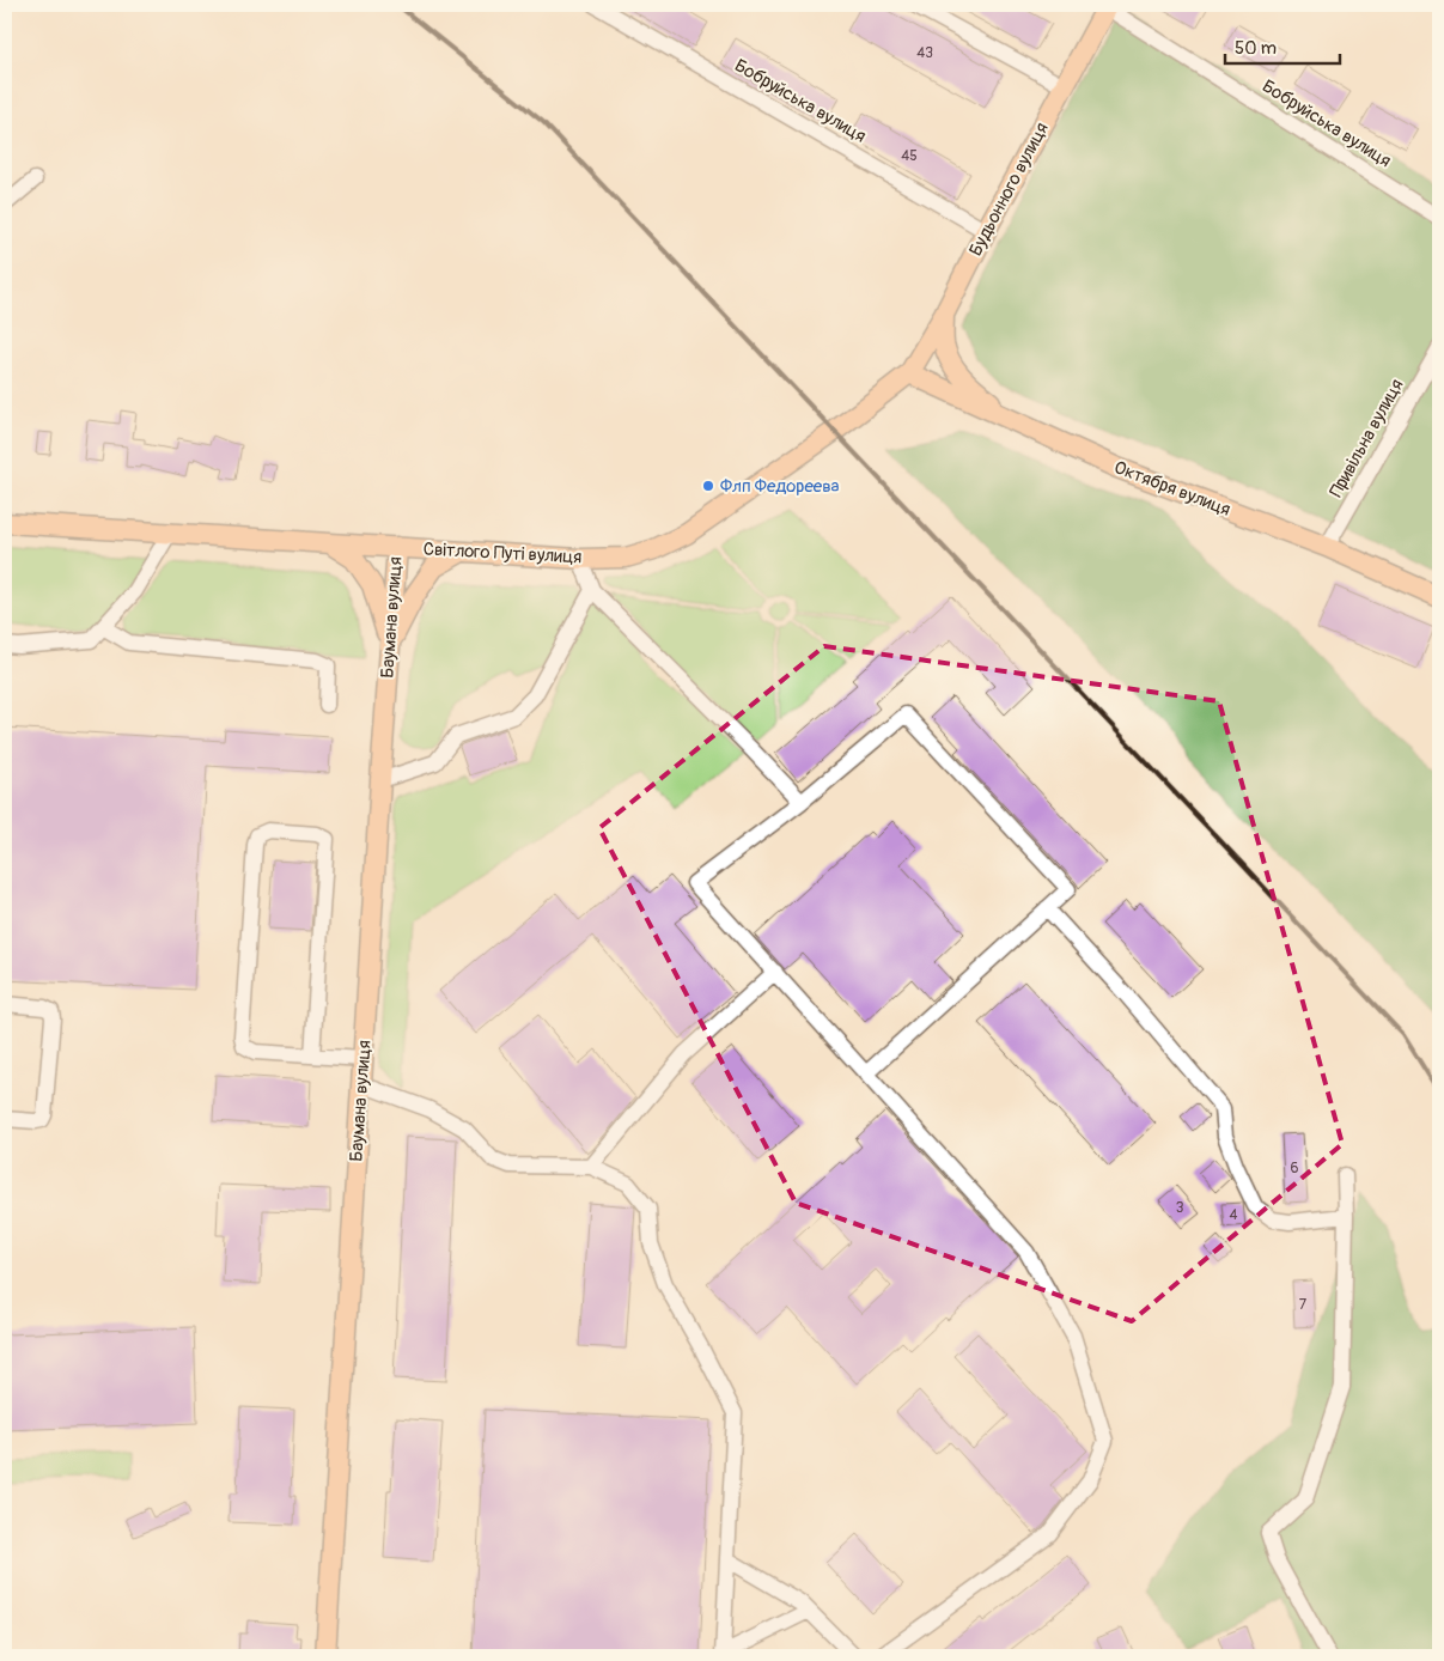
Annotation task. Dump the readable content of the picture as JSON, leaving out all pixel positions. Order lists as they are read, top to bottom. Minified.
{"streets":{"main road":["Будьонного вулиця","Октября вулиця","Світлого Путі вулиця","Баумана вулиця"],"street":["Бобруйська вулиця","Привільна вулиця"]},"crossings":[["Бобруйська вулиця","Будьонного вулиця"],["Будьонного вулиця","Октября вулиця"],["Будьонного вулиця","Світлого Путі вулиця"],["Привільна вулиця","Октября вулиця"],["Октября вулиця","Світлого Путі вулиця"],["Світлого Путі вулиця","Баумана вулиця"]],"places":["Флп Федореева"],"house_numbers":["43","45","6","3","4","7"],"scale_bar":"50 m"}
